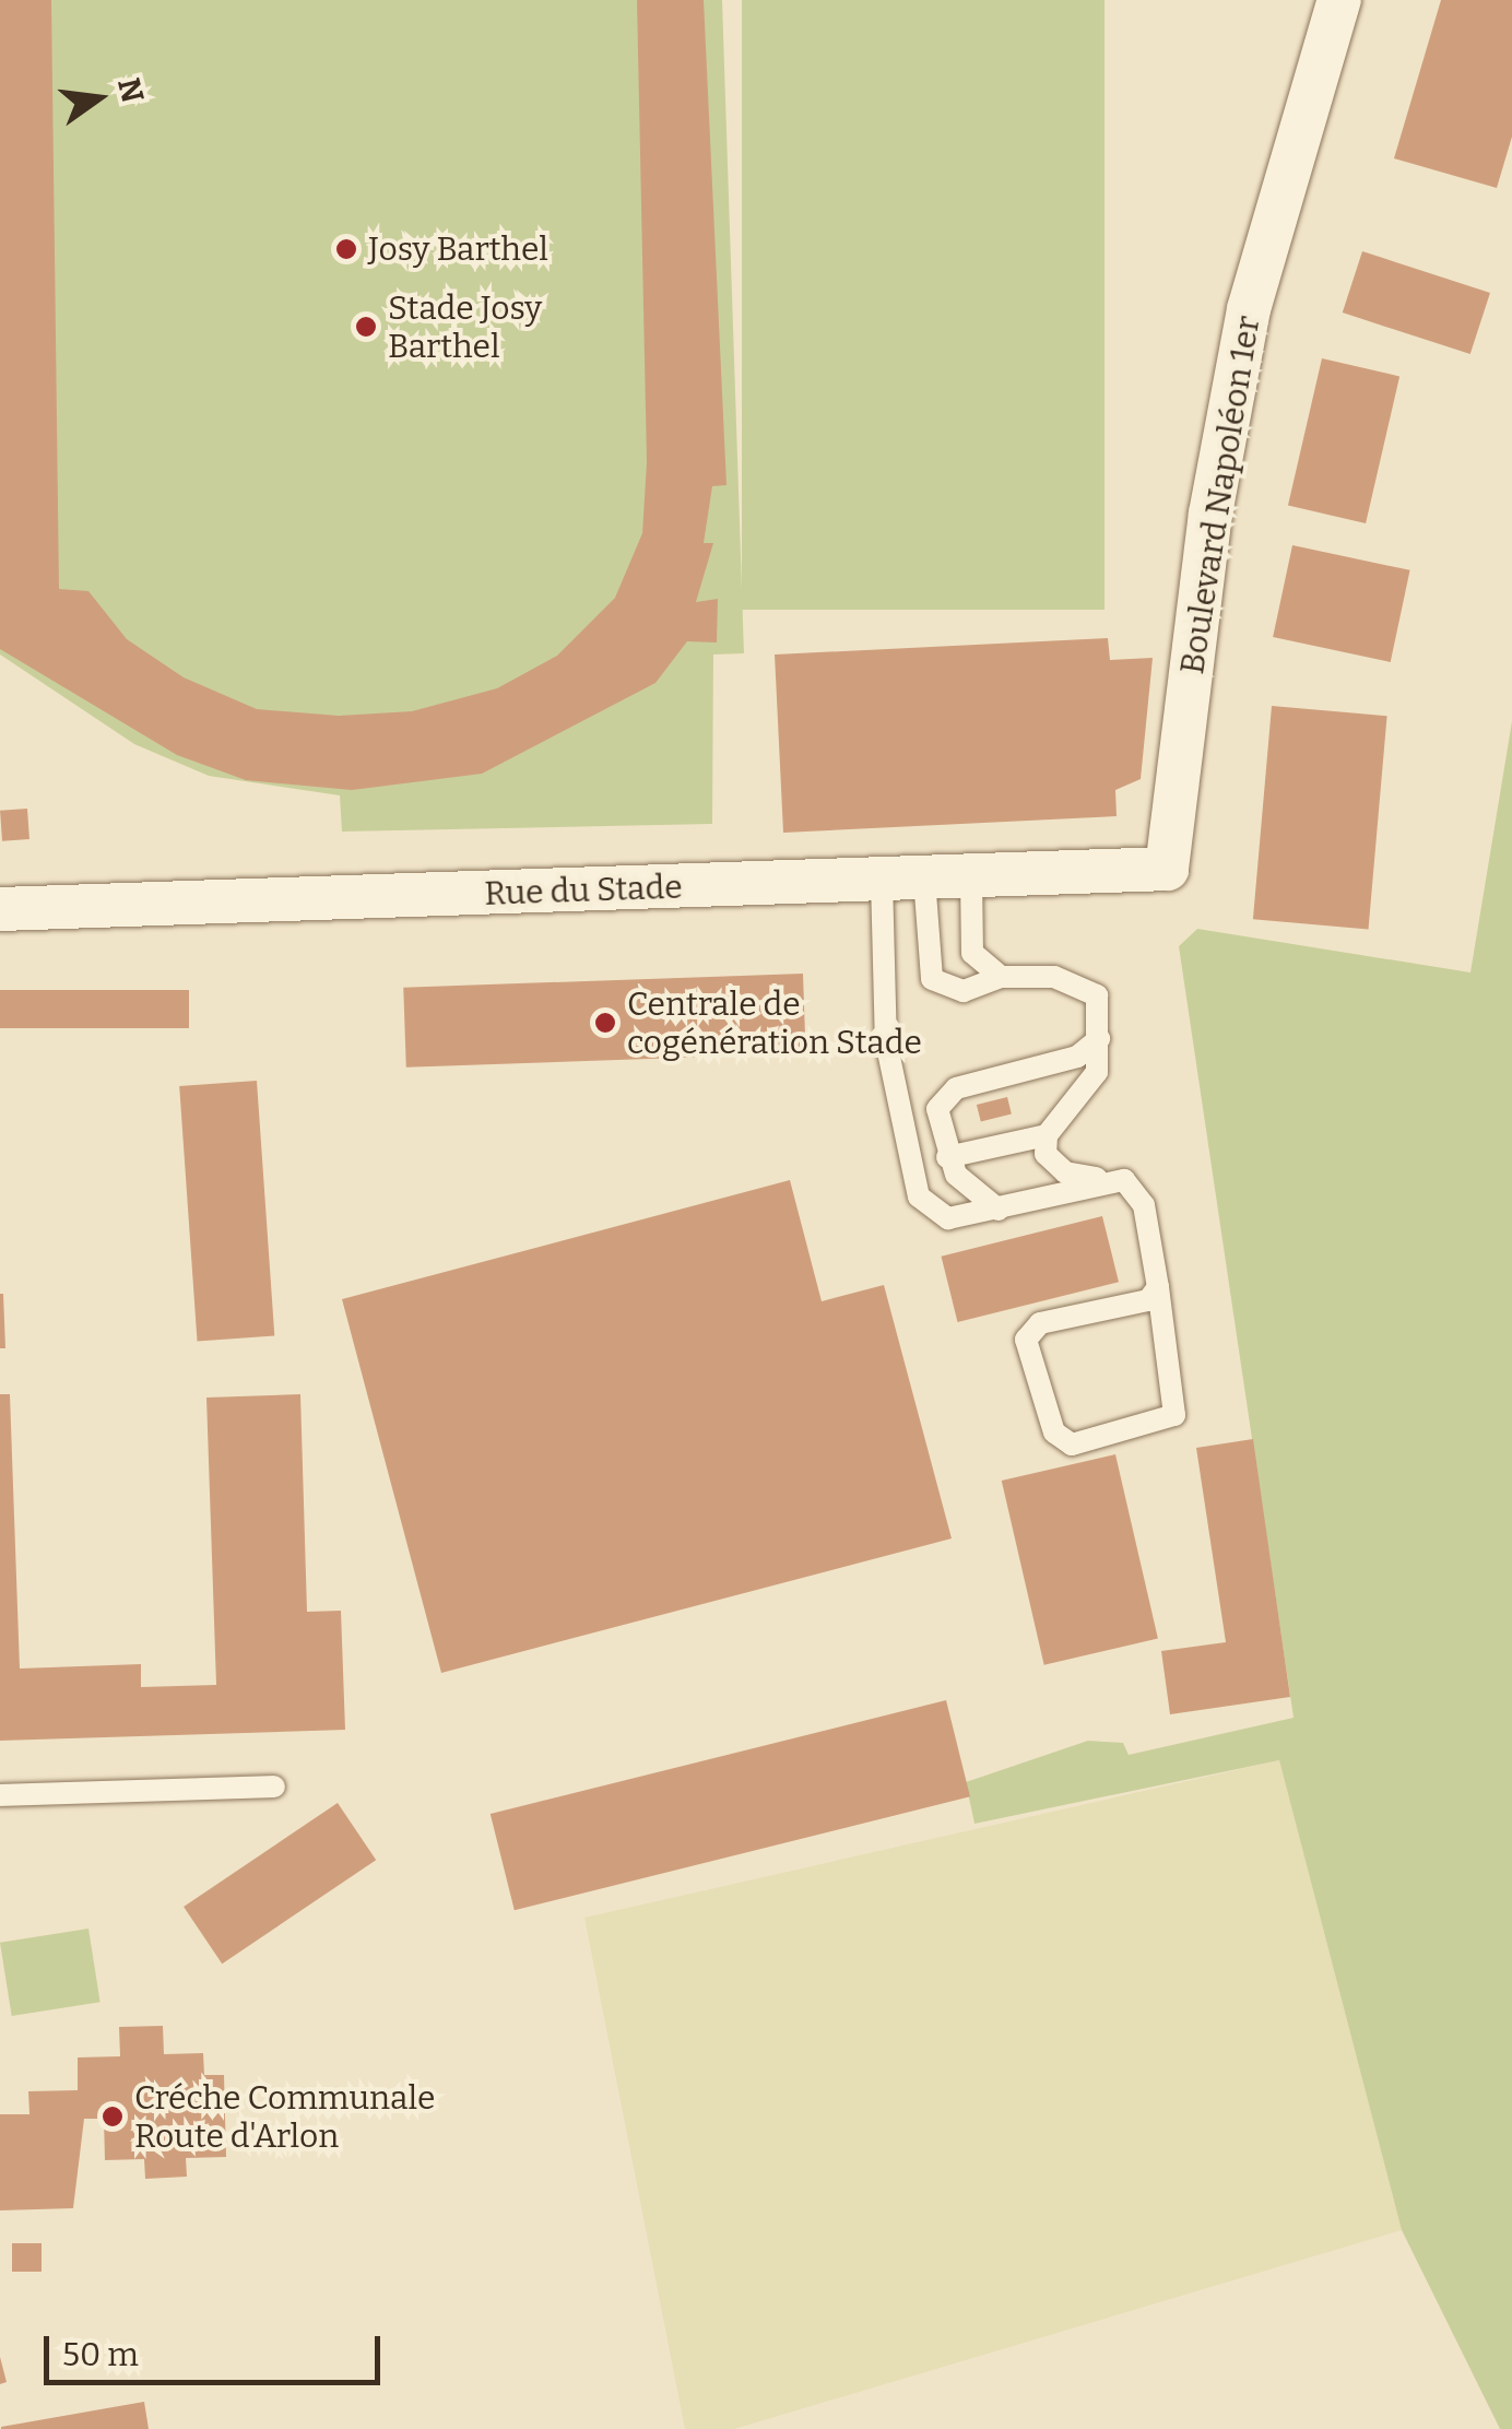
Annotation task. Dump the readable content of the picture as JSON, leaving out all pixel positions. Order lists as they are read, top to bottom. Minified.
{"streets":{"street":["Boulevard Napoléon 1er","Rue du Stade"]},"crossings":[["Boulevard Napoléon 1er","Rue du Stade"]],"places":["Josy Barthel","Stade Josy Barthel","Centrale de cogénération Stade","Créche Communale Route d'Arlon"],"scale_bar":"50 m","north":"right"}
